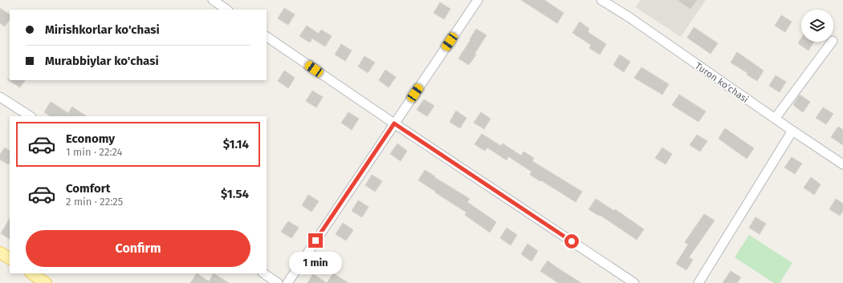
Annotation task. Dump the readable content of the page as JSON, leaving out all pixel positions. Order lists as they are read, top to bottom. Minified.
{"streets":{"street":["Turon ko'chasi"]},"page":{"banner":["Mirishkorlar ko'chasi","Murabbiylar ko'chasi"],"list":[{"name":"Economy","note":"1 min · 22:24","value":"$1.14"},{"name":"Comfort","note":"2 min · 22:25","value":"$1.54"}],"buttons":"Confirm","bubble":"1 min"}}
